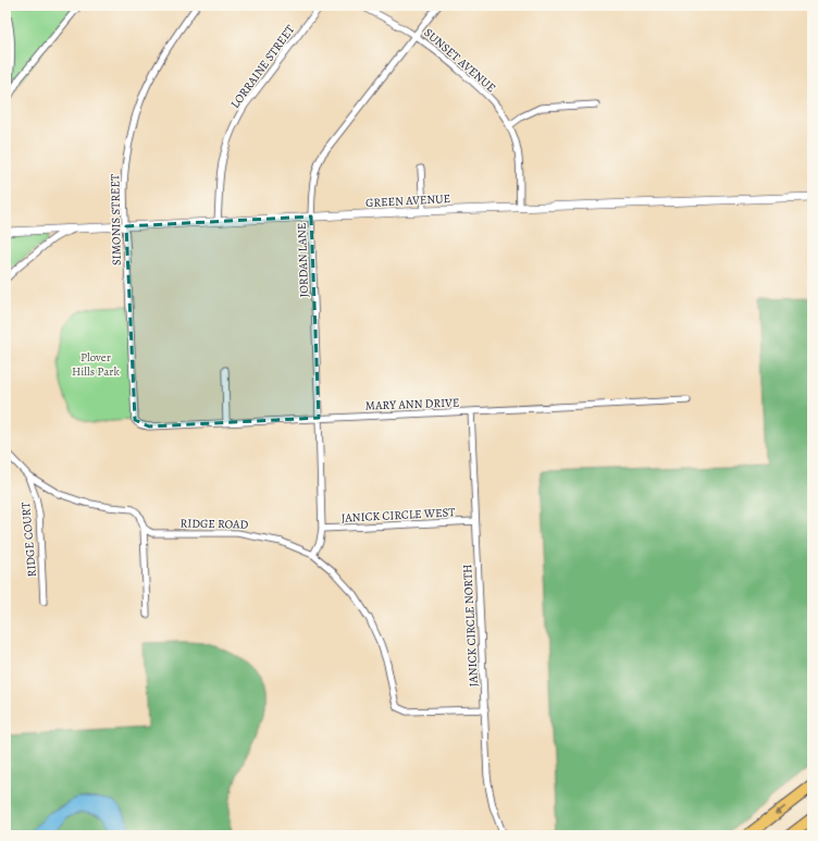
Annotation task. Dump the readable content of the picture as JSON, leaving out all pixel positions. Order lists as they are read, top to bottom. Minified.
{"streets":{"street":["SUNSET AVENUE","LORRAINE STREET","GREEN AVENUE","SIMONIS STREET","JORDAN LANE","MARY ANN DRIVE","JANICK CIRCLE WEST","RIDGE ROAD","RIDGE COURT","JANICK CIRCLE NORTH"]},"crossings":[["SUNSET AVENUE","GREEN AVENUE"],["SUNSET AVENUE","JORDAN LANE"],["LORRAINE STREET","GREEN AVENUE"],["GREEN AVENUE","SIMONIS STREET"],["GREEN AVENUE","JORDAN LANE"],["SIMONIS STREET","MARY ANN DRIVE"],["JORDAN LANE","MARY ANN DRIVE"],["JORDAN LANE","JANICK CIRCLE WEST"],["JORDAN LANE","RIDGE ROAD"],["MARY ANN DRIVE","JANICK CIRCLE NORTH"],["JANICK CIRCLE WEST","JANICK CIRCLE NORTH"],["RIDGE ROAD","JANICK CIRCLE NORTH"]],"parks":["Plover Hills Park"]}
